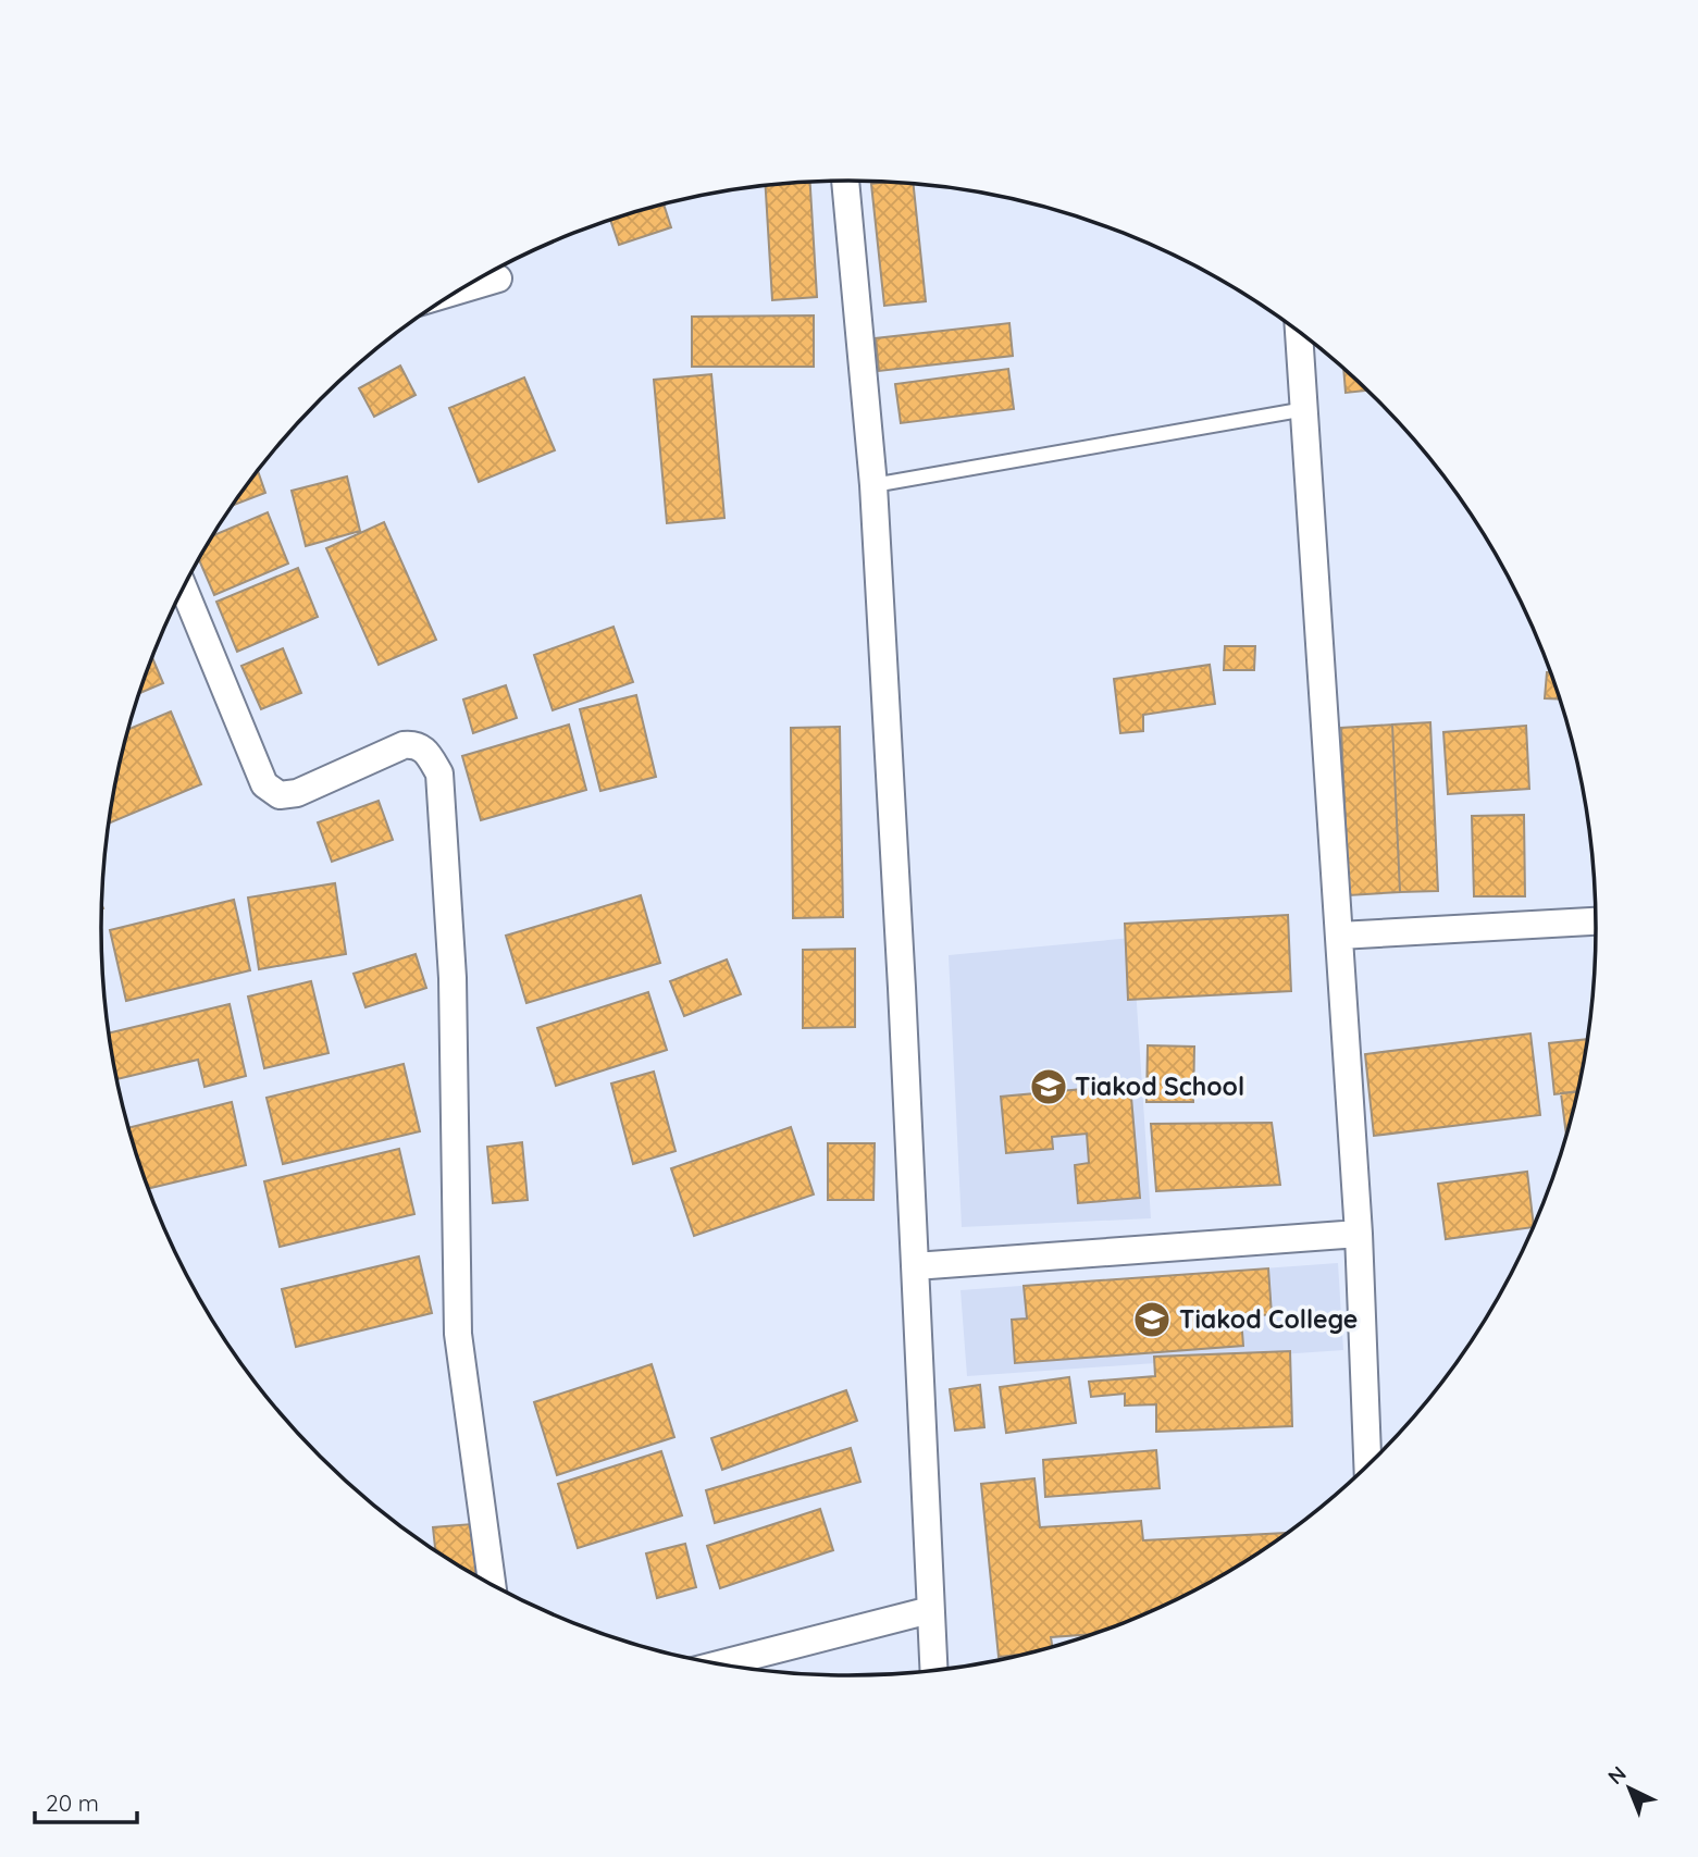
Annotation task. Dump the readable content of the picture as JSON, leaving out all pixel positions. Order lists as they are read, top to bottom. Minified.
{"places":{"school or university":["Tiakod School","Tiakod College"]},"scale_bar":"20 m","north":"top left"}
